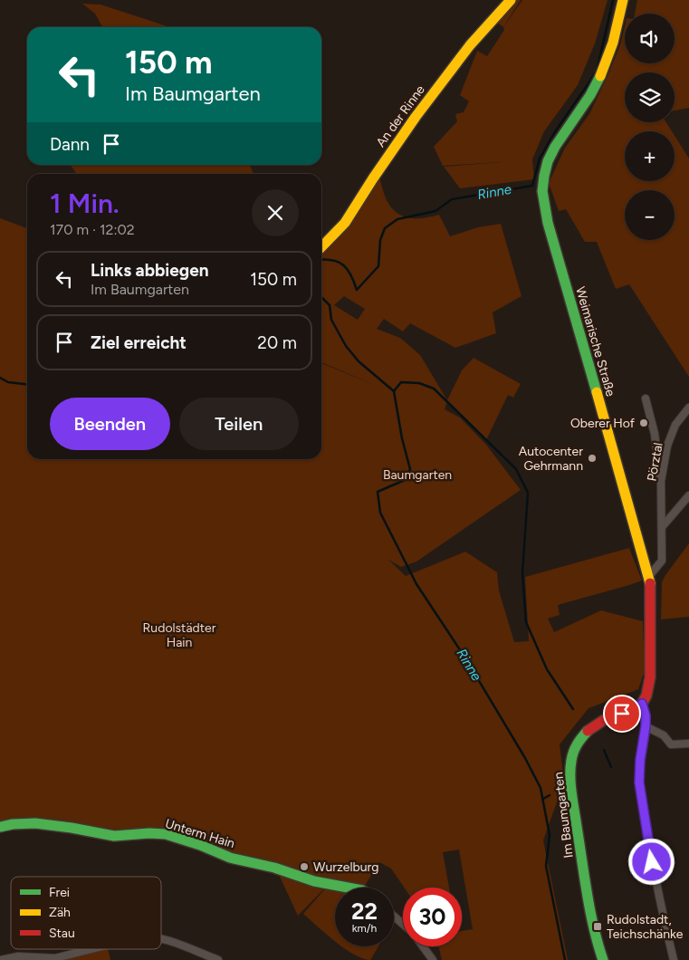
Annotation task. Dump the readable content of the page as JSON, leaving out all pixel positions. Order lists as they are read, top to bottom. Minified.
{"streets":{"main road":["An der Rinne","Weimarische Straße","Im Baumgarten","Unterm Hain"],"street":["Pörztal"]},"crossings":[["Weimarische Straße","Pörztal"],["Weimarische Straße","Im Baumgarten"]],"water":["Rinne"],"parks":["Baumgarten","Rudolstädter Hain"],"places":{"other":["Oberer Hof","Autocenter Gehrmann","Wurzelburg"],"transit":["Rudolstadt, Teichschänke"]},"legend":["Frei","Zäh","Stau"],"page":{"map_buttons":["+","−"],"turn":["150 m","Im Baumgarten"],"then":"Dann","heading":["1 Min.","170 m · 12:02"],"list":[{"name":"Links abbiegen","note":"Im Baumgarten","value":"150 m"},{"name":"Ziel erreicht","value":"20 m"}],"buttons":["Beenden","Teilen"],"speed":"22 km/h","limit":"30"}}
